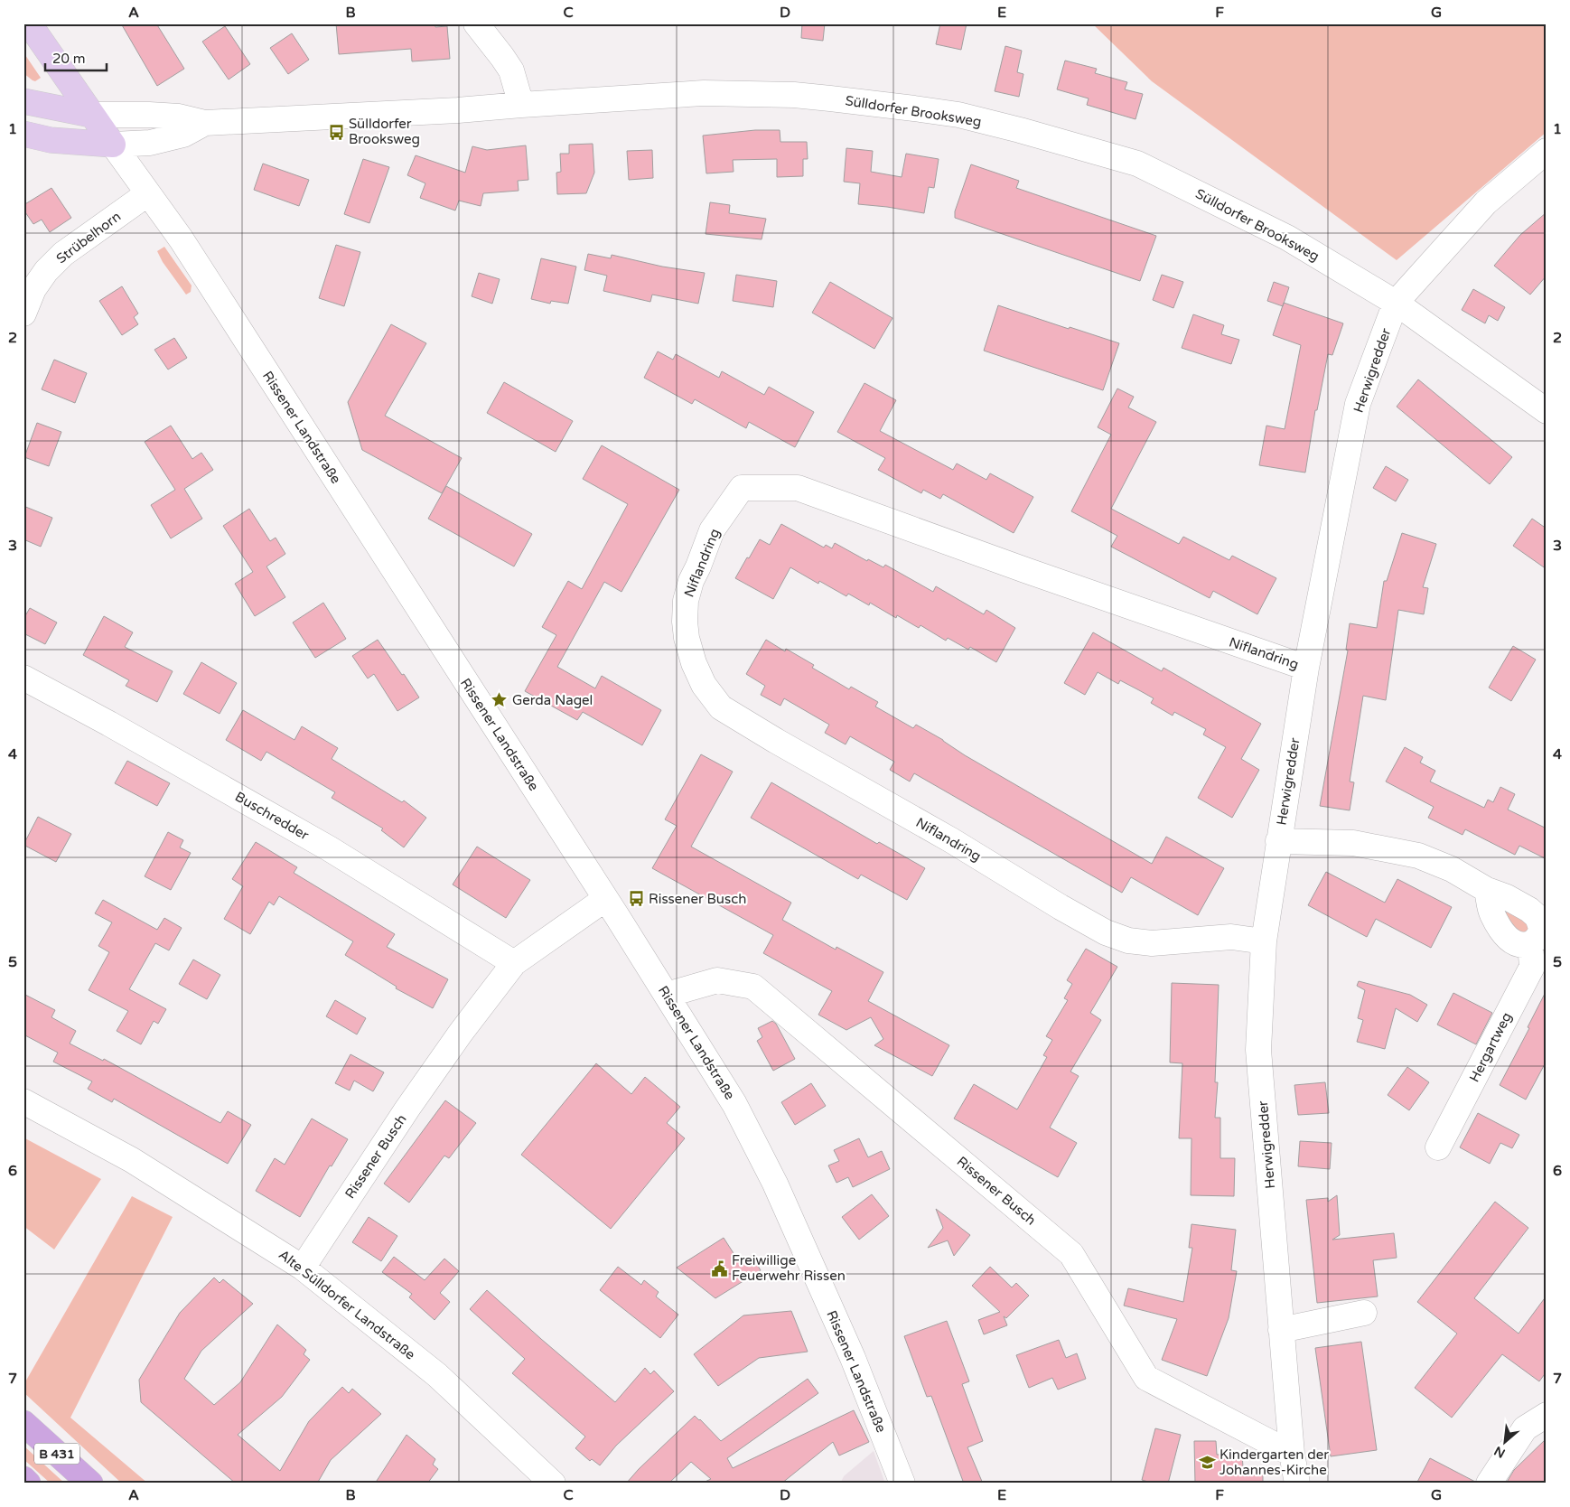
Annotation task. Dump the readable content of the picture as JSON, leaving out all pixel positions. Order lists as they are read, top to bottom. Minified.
{"streets":{"highway":["B 431"],"main road":["Sülldorfer Brooksweg","Rissener Landstraße"],"street":["Strübelhorn","Herwigredder","Niflandring","Buschredder","Hergartweg","Rissener Busch","Alte Sülldorfer Landstraße"]},"crossings":[["Sülldorfer Brooksweg","Herwigredder"],["Sülldorfer Brooksweg","Rissener Landstraße"],["Strübelhorn","Rissener Landstraße"],["Herwigredder","Niflandring"],["Herwigredder","Hergartweg"],["Herwigredder","Rissener Busch"],["Rissener Landstraße","Rissener Busch"],["Buschredder","Rissener Busch"],["Rissener Busch","Alte Sülldorfer Landstraße"]],"places":{"bus stop":["Sülldorfer Brooksweg","Rissener Busch"],"place":["Gerda Nagel"],"public building":["Freiwillige Feuerwehr Rissen"],"school or university":["Kindergarten der Johannes-Kirche"]},"scale_bar":"20 m","north":"bottom left","grid":{"columns":["A","B","C","D","E","F","G"],"rows":["1","2","3","4","5","6","7"]}}
